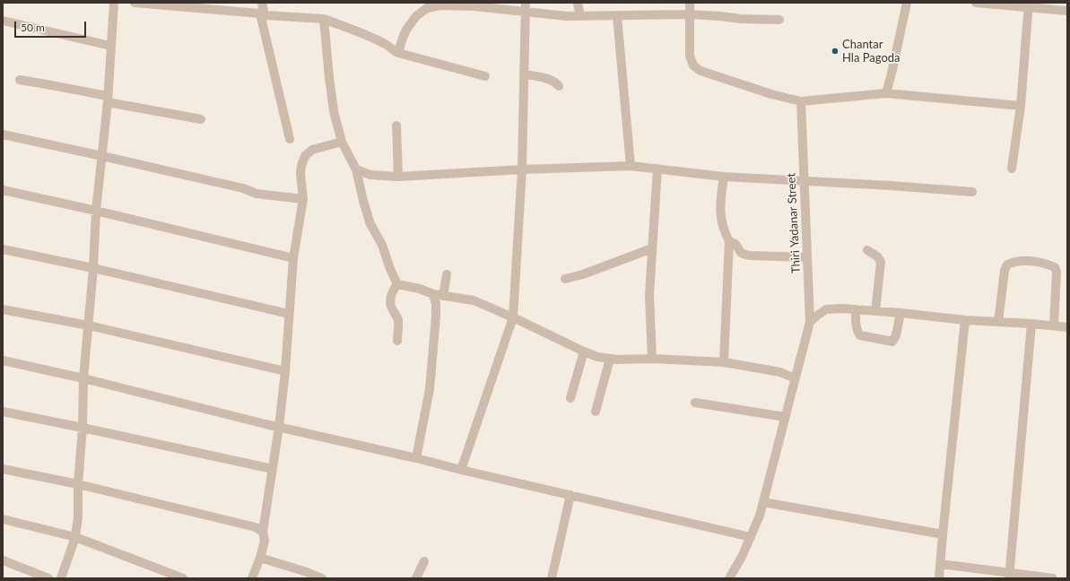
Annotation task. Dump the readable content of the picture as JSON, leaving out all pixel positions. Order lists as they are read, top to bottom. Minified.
{"streets":{"street":["Thiri Yadanar Street"]},"places":["Chantar Hla Pagoda"],"scale_bar":"50 m"}
